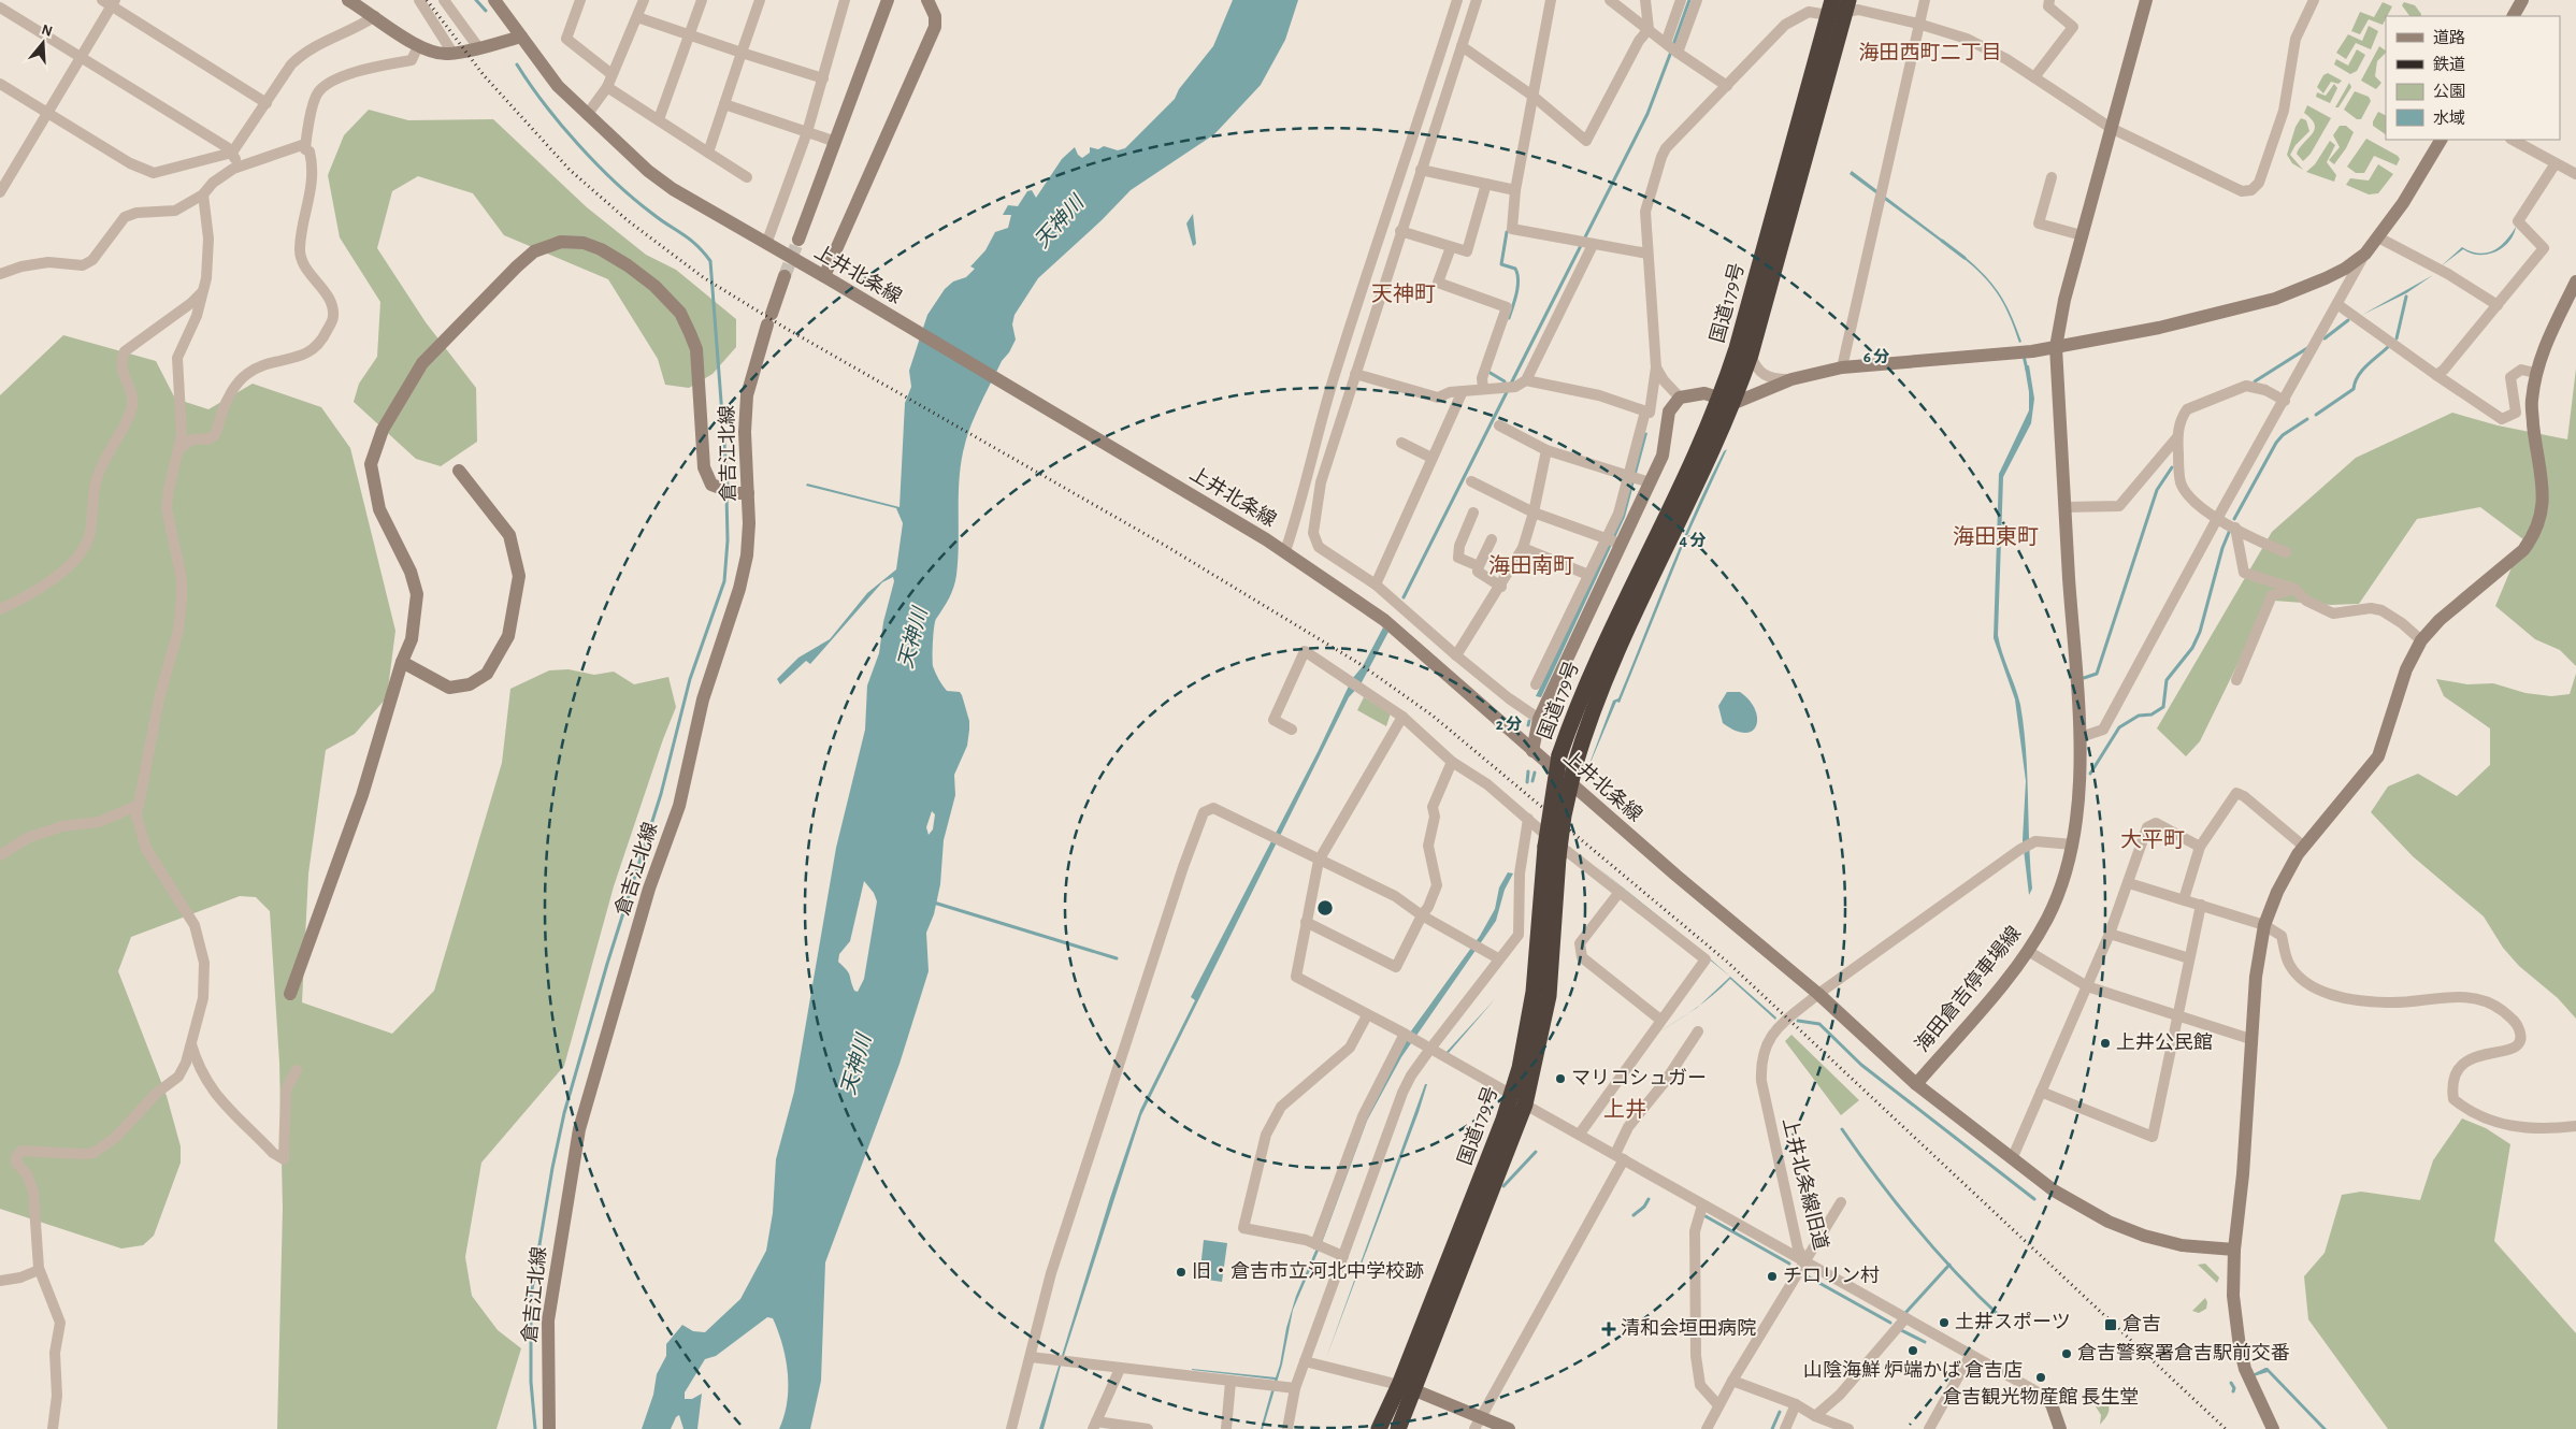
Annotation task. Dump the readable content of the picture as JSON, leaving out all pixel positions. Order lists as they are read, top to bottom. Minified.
{"streets":{"highway":["国道179号"],"main road":["上井北条線","倉吉江北線","海田倉吉停車場線"],"street":["上井北条線旧道"]},"crossings":[["上井北条線","海田倉吉停車場線"],["上井北条線","上井北条線旧道"],["海田倉吉停車場線","上井北条線旧道"]],"districts":["海田西町二丁目","天神町","海田東町","海田南町","大平町","上井"],"water":["天神川"],"places":{"other":["上井公民館","マリコシュガー","旧・倉吉市立河北中学校跡","チロリン村","土井スポーツ","山陰海鮮 炉端かば 倉吉店","倉吉警察署倉吉駅前交番","倉吉観光物産館 長生堂"],"transit":["倉吉"],"health":["清和会垣田病院"]},"legend":["道路","鉄道","公園","水域"],"north":"top","rings":["6 分","4 分","2 分"]}
